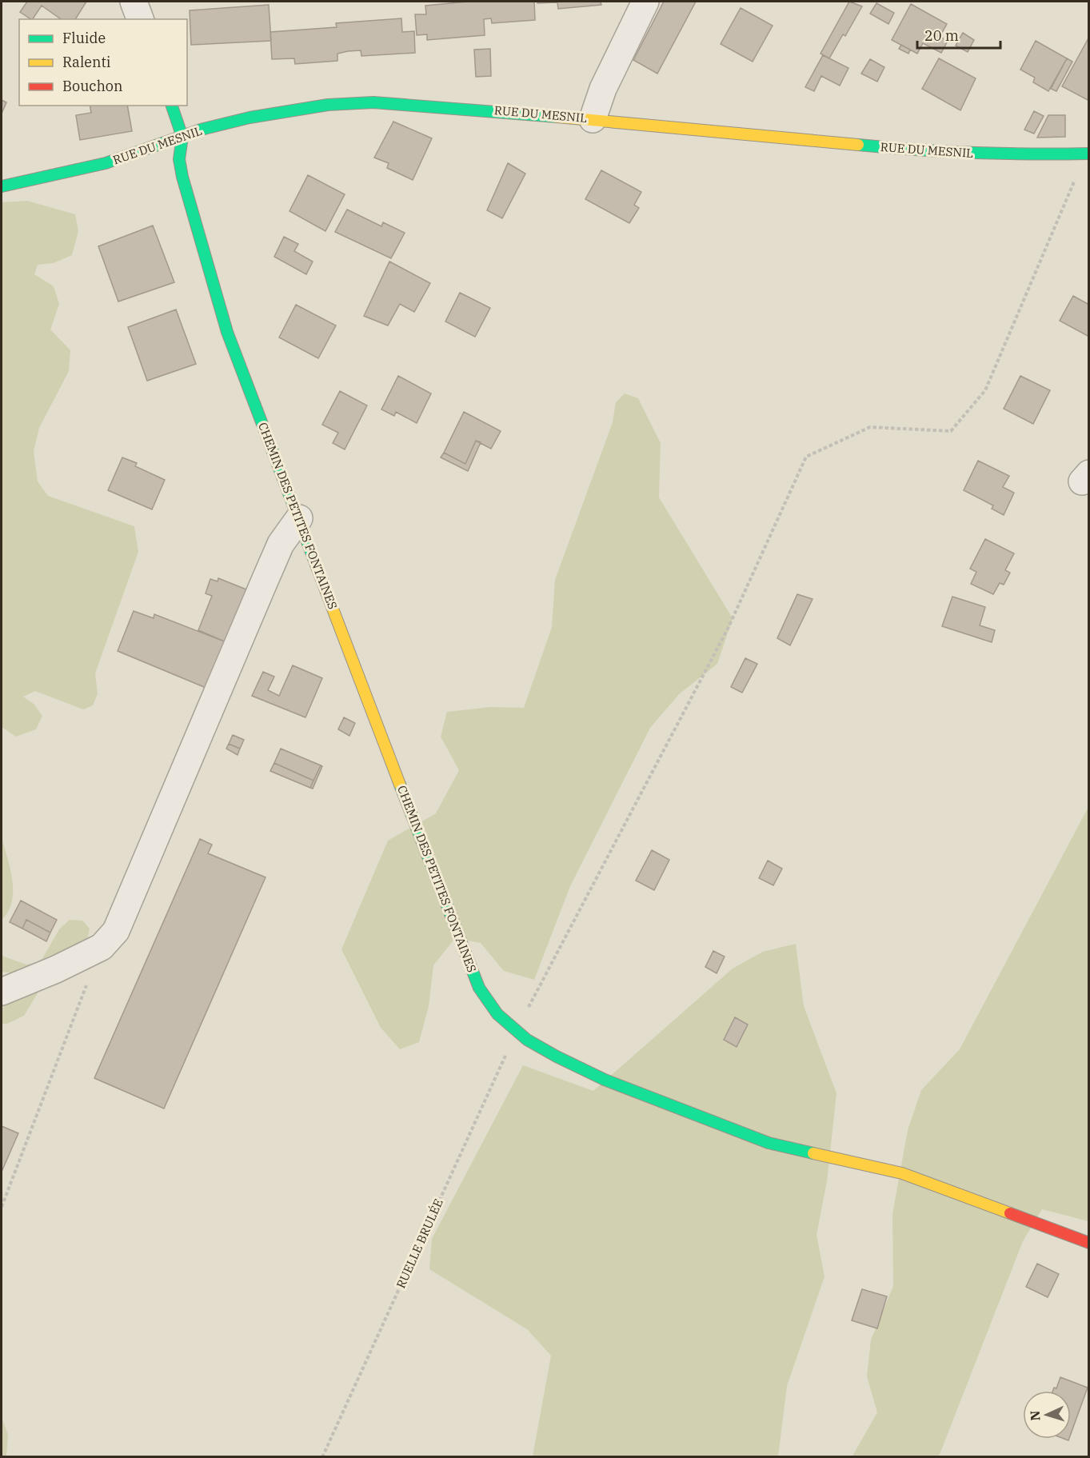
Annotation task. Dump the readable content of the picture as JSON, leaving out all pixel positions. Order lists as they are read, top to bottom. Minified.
{"streets":{"street":["RUE DU MESNIL","CHEMIN DES PETITES FONTAINES"],"path":["RUELLE BRULÉE"]},"crossings":[["RUE DU MESNIL","CHEMIN DES PETITES FONTAINES"],["RUE DU MESNIL","RUELLE BRULÉE"],["CHEMIN DES PETITES FONTAINES","RUELLE BRULÉE"]],"legend":["Fluide","Ralenti","Bouchon"],"scale_bar":"20 m","north":"left"}
